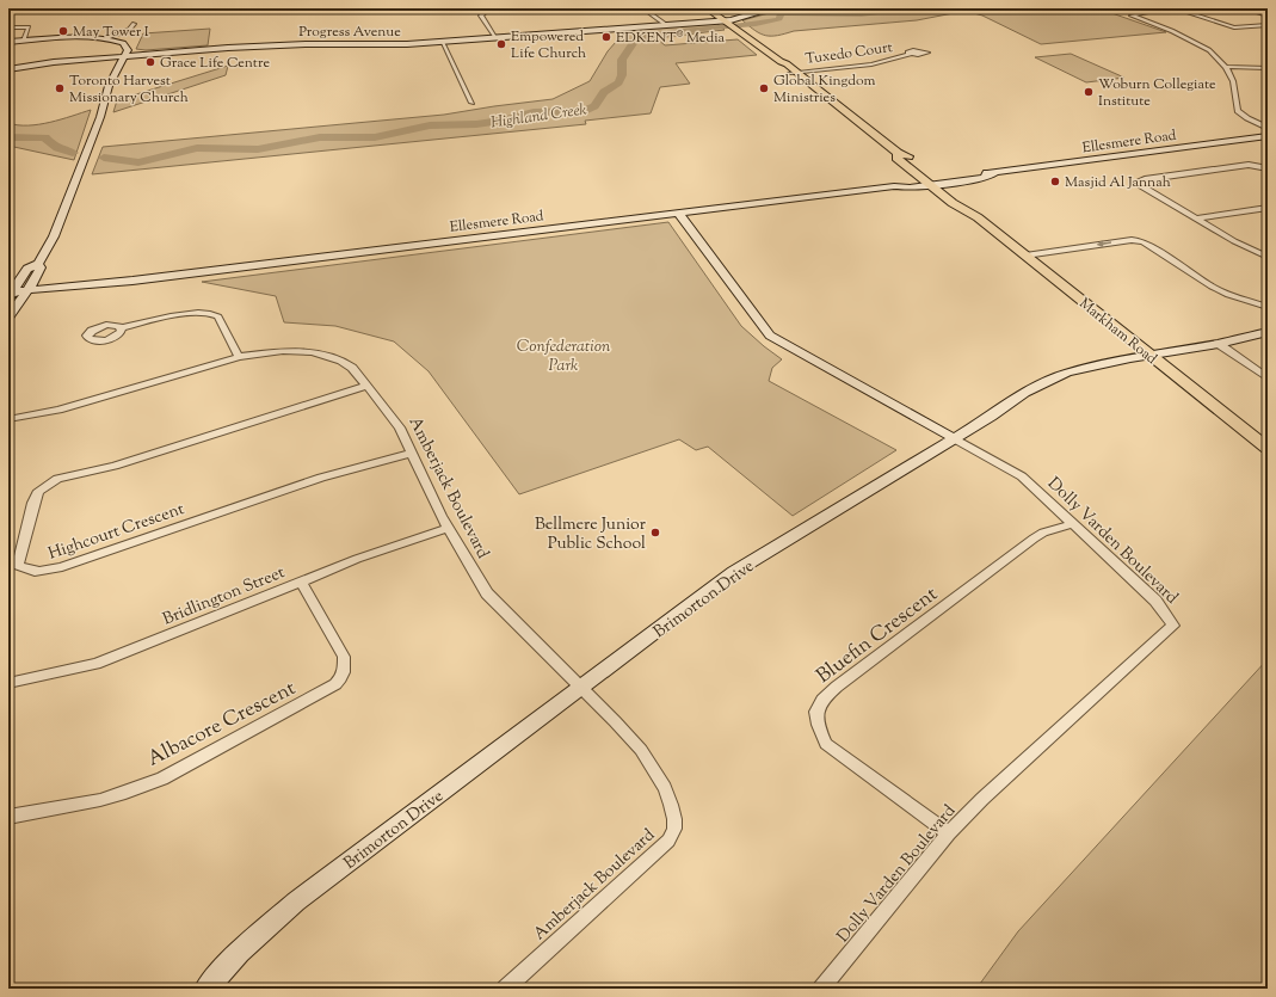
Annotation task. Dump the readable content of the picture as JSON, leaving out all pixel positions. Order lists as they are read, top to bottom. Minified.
{"streets":{"main road":["Progress Avenue","Ellesmere Road","Markham Road","Dolly Varden Boulevard","Brimorton Drive"],"street":["Tuxedo Court","Amberjack Boulevard","Highcourt Crescent","Bridlington Street","Bluefin Crescent","Albacore Crescent"]},"crossings":[["Progress Avenue","Markham Road"],["Tuxedo Court","Markham Road"],["Ellesmere Road","Markham Road"],["Ellesmere Road","Dolly Varden Boulevard"],["Markham Road","Brimorton Drive"],["Amberjack Boulevard","Highcourt Crescent"],["Amberjack Boulevard","Bridlington Street"],["Amberjack Boulevard","Brimorton Drive"],["Dolly Varden Boulevard","Brimorton Drive"],["Dolly Varden Boulevard","Bluefin Crescent"],["Bridlington Street","Albacore Crescent"]],"water":["Highland Creek"],"parks":["Confederation Park"],"places":["May Tower I","EDKENT® Media","Empowered Life Church","Grace Life Centre","Toronto Harvest Missionary Church","Global Kingdom Ministries","Woburn Collegiate Institute","Masjid Al Jannah","Bellmere Junior Public School"]}
